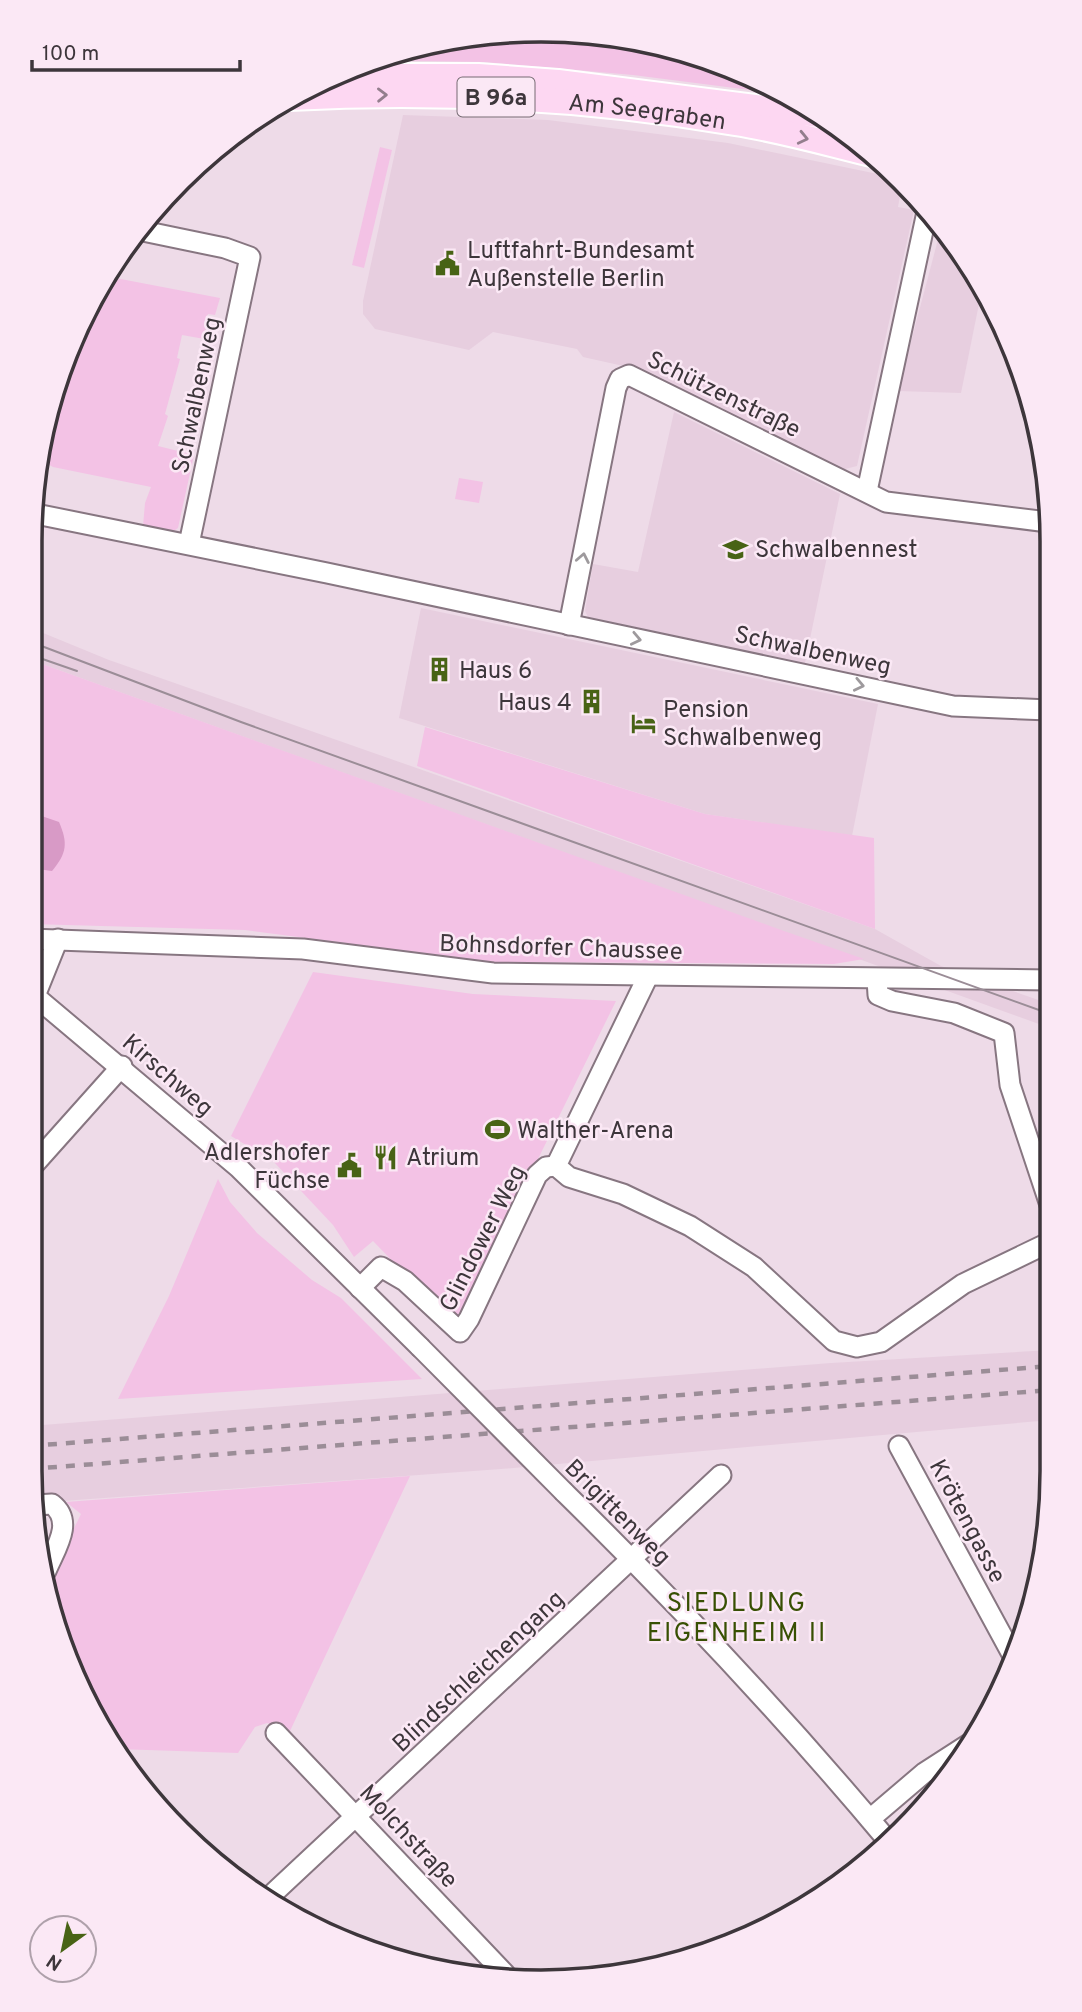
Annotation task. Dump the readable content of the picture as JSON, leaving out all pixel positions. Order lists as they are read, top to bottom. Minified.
{"streets":{"main road":["B 96a","Am Seegraben"],"street":["Schützenstraße","Schwalbenweg","Bohnsdorfer Chaussee","Kirschweg","Glindower Weg","Brigittenweg","Krötengasse","Blindschleichengang","Molchstraße"]},"crossings":[["Schützenstraße","Schwalbenweg"],["Bohnsdorfer Chaussee","Glindower Weg"],["Kirschweg","Glindower Weg"],["Kirschweg","Brigittenweg"],["Brigittenweg","Blindschleichengang"],["Blindschleichengang","Molchstraße"]],"districts":["SIEDLUNG EIGENHEIM II"],"places":{"public building":["Luftfahrt-Bundesamt Außenstelle Berlin","Adlershofer Füchse"],"school or university":["Schwalbennest"],"building":["Haus 6","Haus 4"],"hotel":["Pension Schwalbenweg"],"sports":["Walther-Arena"],"restaurant":["Atrium"]},"scale_bar":"100 m","north":"bottom left"}
